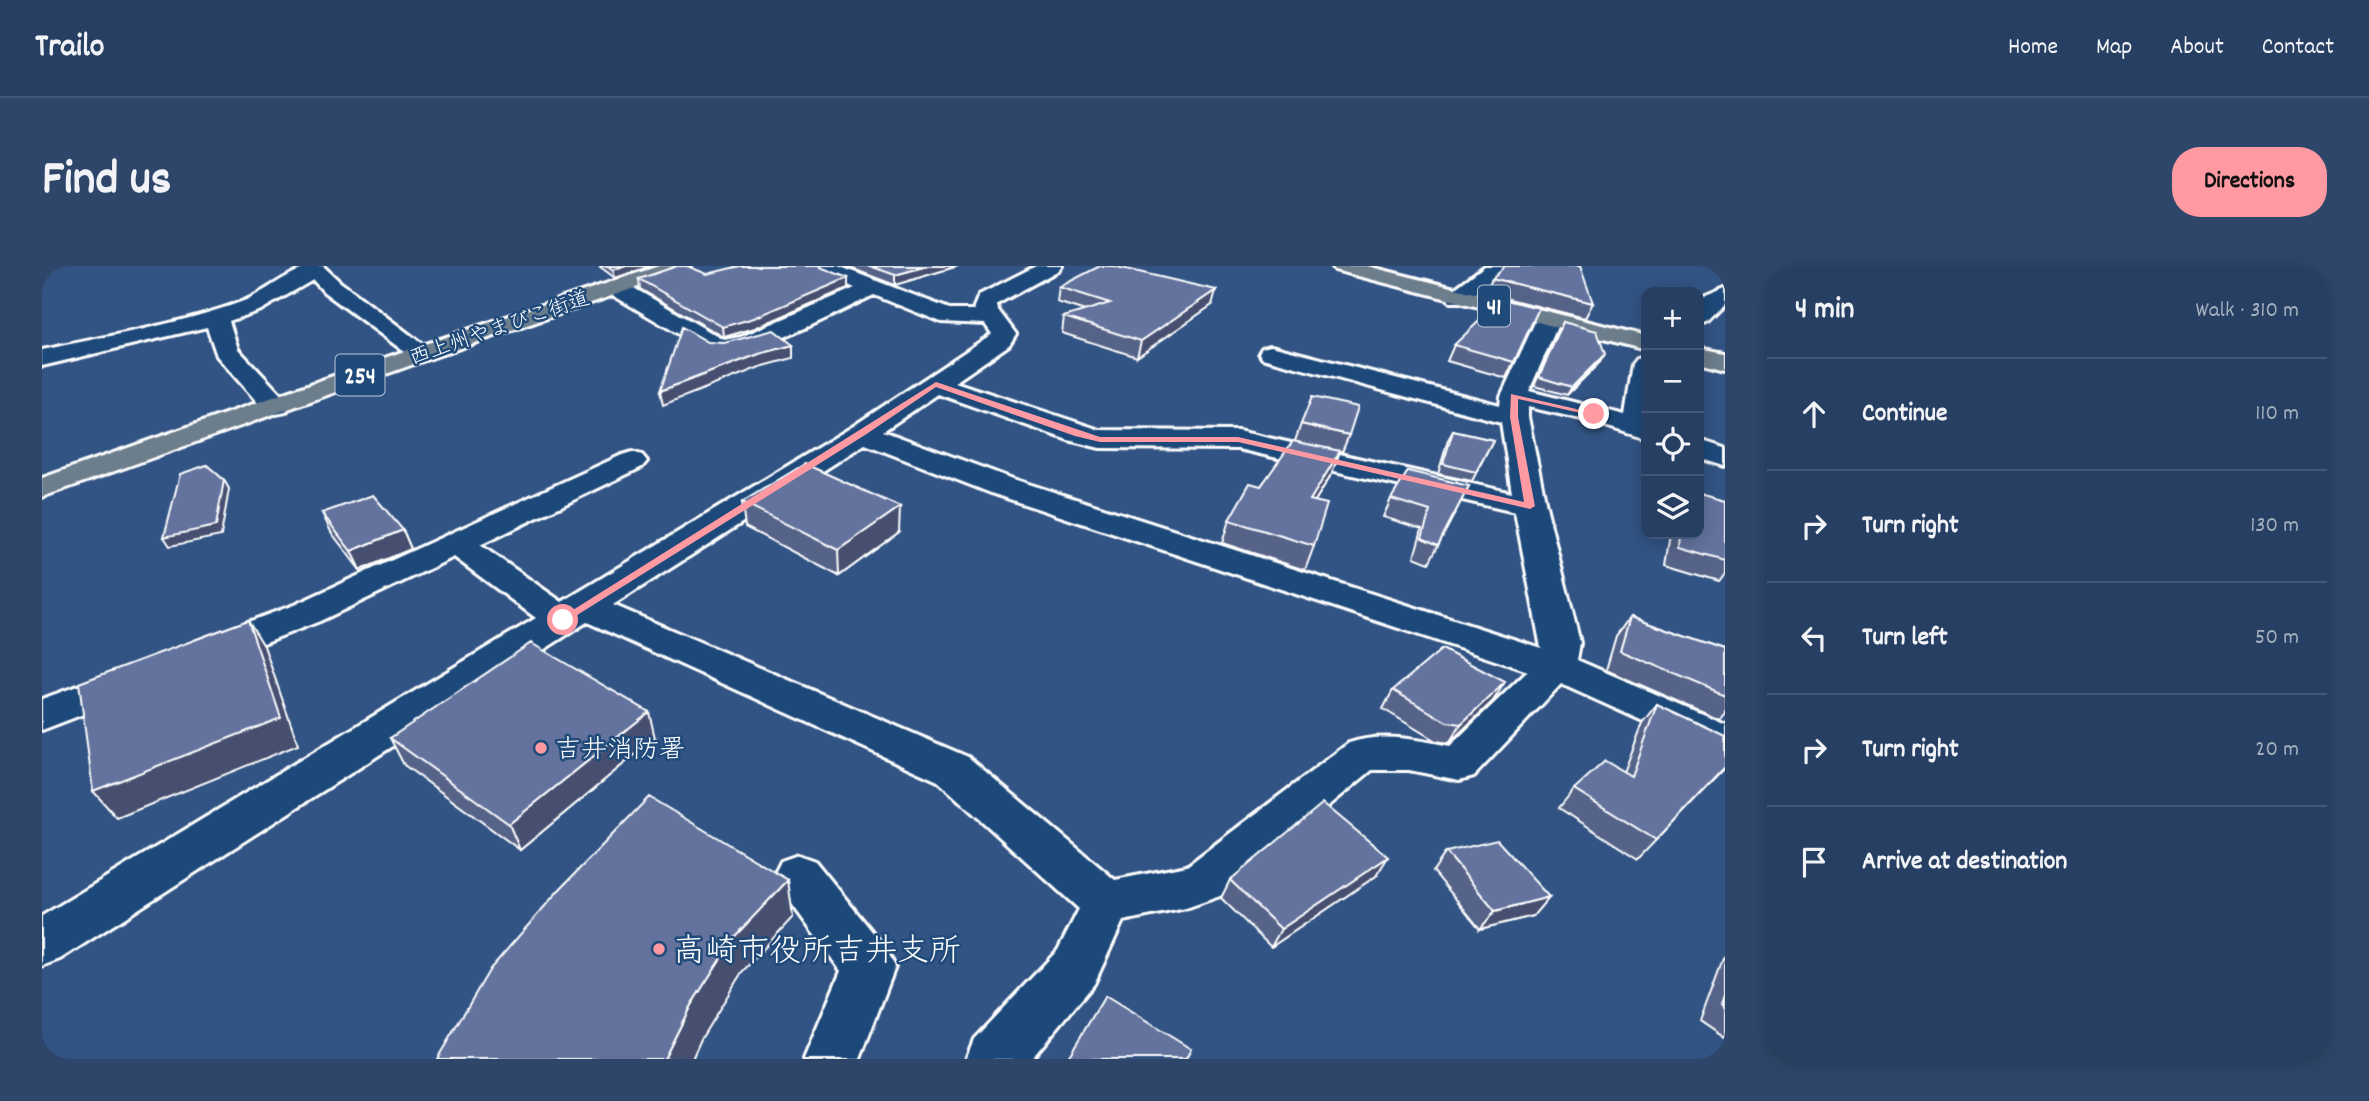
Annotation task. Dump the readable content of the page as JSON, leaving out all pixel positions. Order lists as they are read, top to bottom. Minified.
{"streets":{"main road":["41","西上州やまびこ街道","254"]},"places":["吉井消防署","高崎市役所吉井支所"],"page":{"header":"Trailo","nav":["Home","Map","About","Contact"],"title":"Find us","buttons":"Directions","heading":["4 min","Walk · 310 m"],"map_buttons":["+","−"],"list":[["Continue","110 m"],["Turn right","130 m"],["Turn left","50 m"],["Turn right","20 m"],"Arrive at destination"]}}
